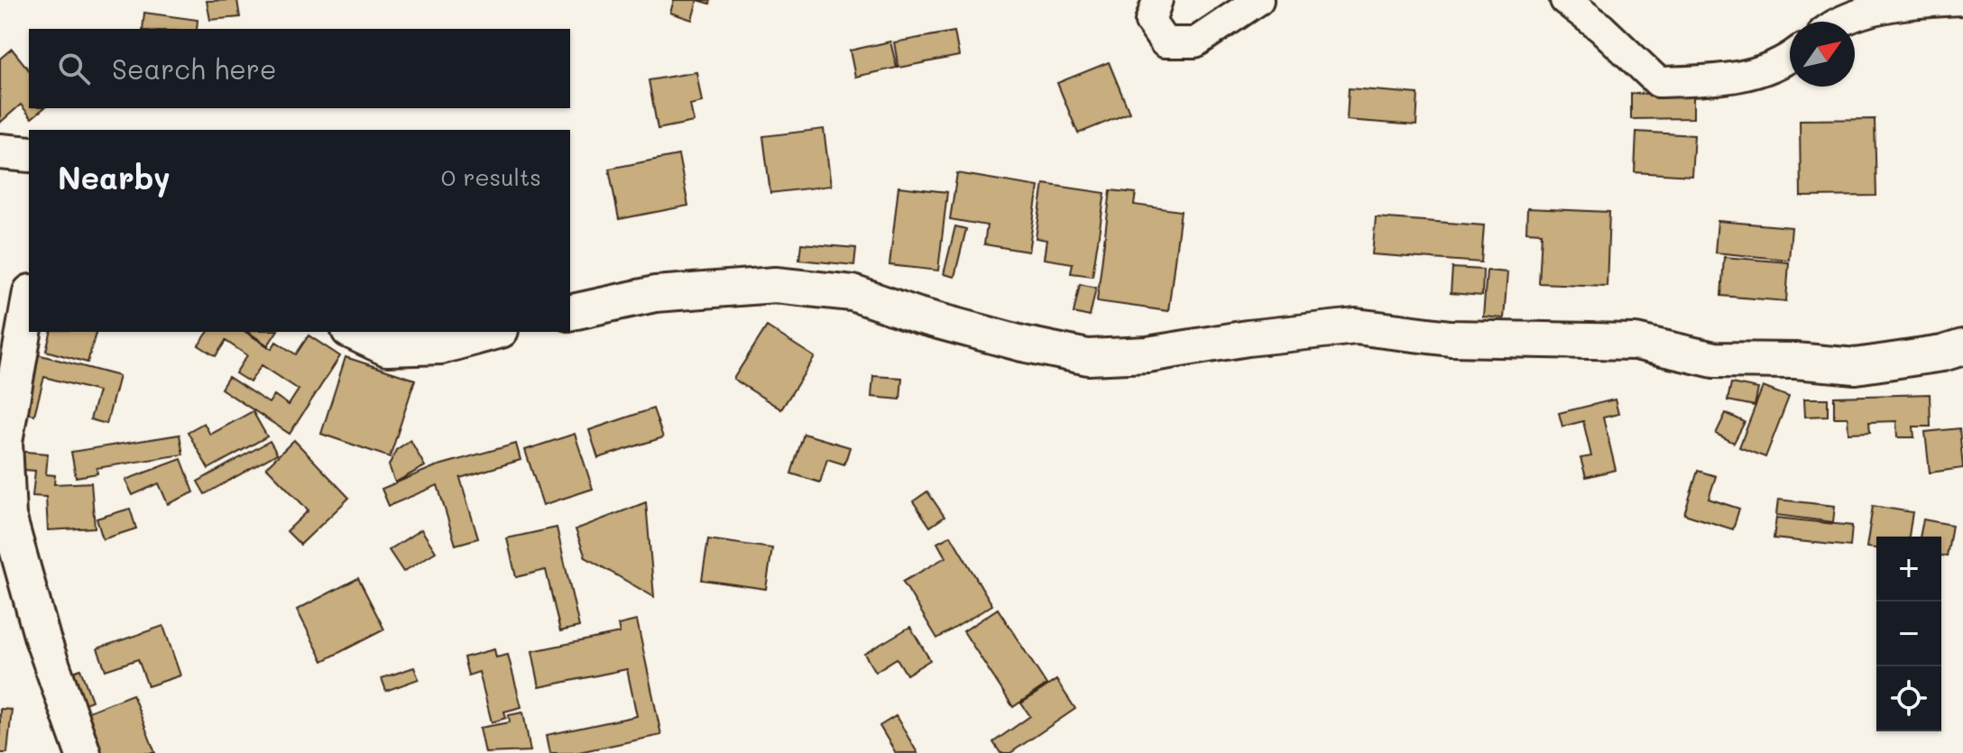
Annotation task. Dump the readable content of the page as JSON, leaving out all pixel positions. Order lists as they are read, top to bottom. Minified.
{"north":"top right","page":{"search":"Search here","heading":["Nearby","0 results"],"map_buttons":["+","−"]}}
